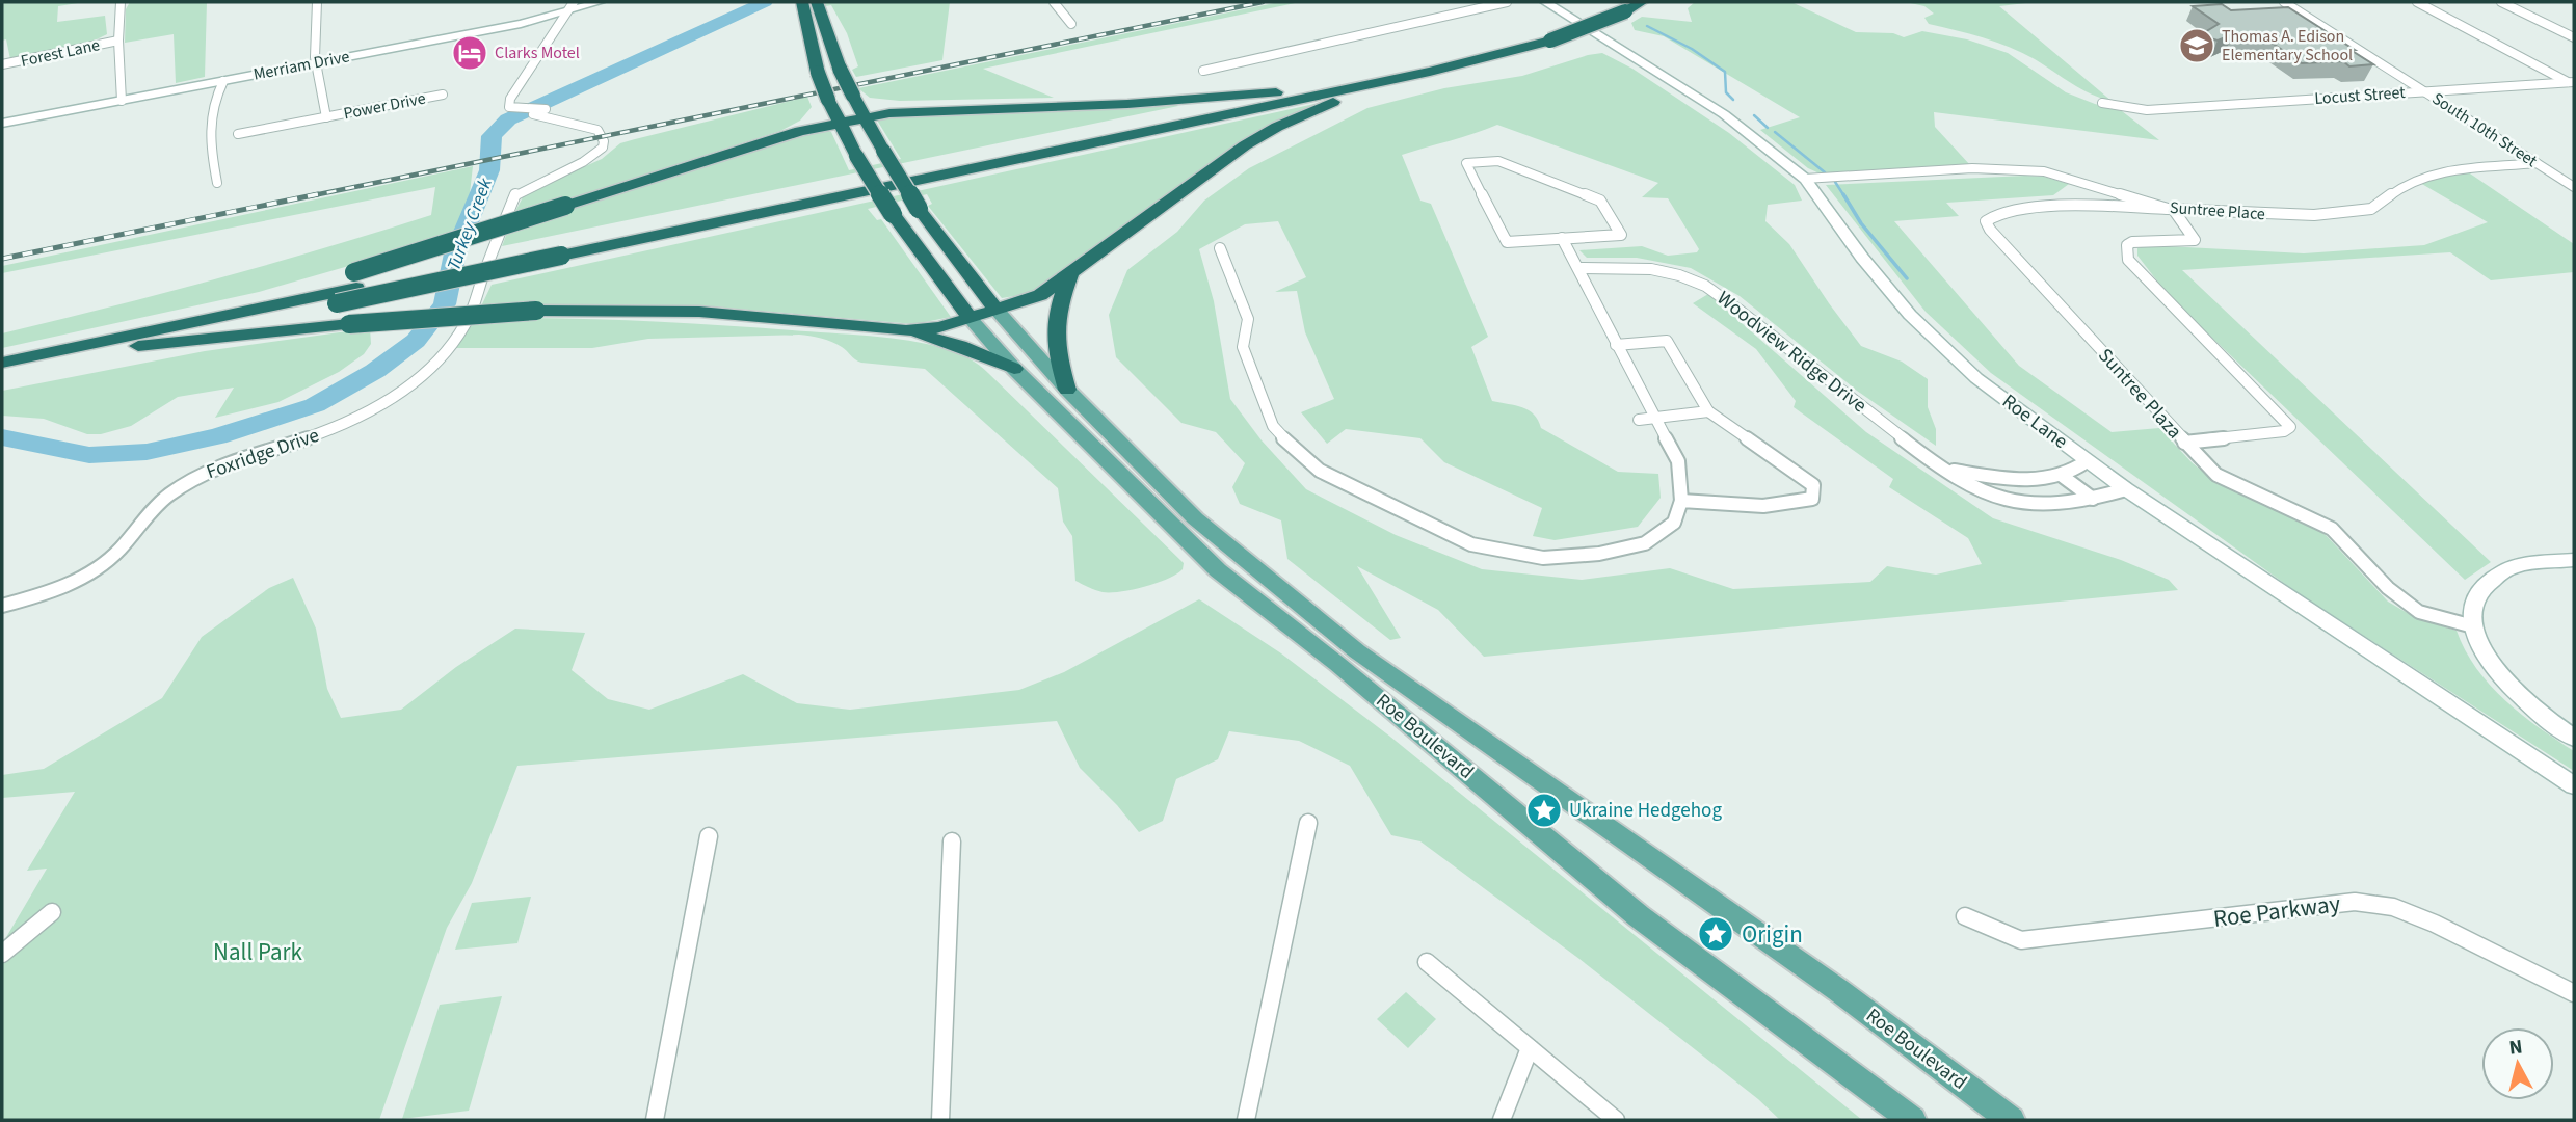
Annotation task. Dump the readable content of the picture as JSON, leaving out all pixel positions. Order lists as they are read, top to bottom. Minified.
{"streets":{"main road":["Roe Boulevard"],"street":["Forest Lane","Merriam Drive","Locust Street","Power Drive","South 10th Street","Suntree Place","Woodview Ridge Drive","Suntree Plaza","Roe Lane","Foxridge Drive","Roe Parkway"]},"crossings":[["Merriam Drive","Power Drive"],["Locust Street","South 10th Street"],["South 10th Street","Suntree Place"],["Suntree Place","Suntree Plaza"],["Suntree Place","Roe Lane"],["Woodview Ridge Drive","Roe Lane"]],"water":["Turkey Creek"],"parks":["Nall Park"],"places":{"school or university":["Thomas A. Edison Elementary School"],"hotel":["Clarks Motel"],"place":["Ukraine Hedgehog","Origin"]},"north":"top"}
